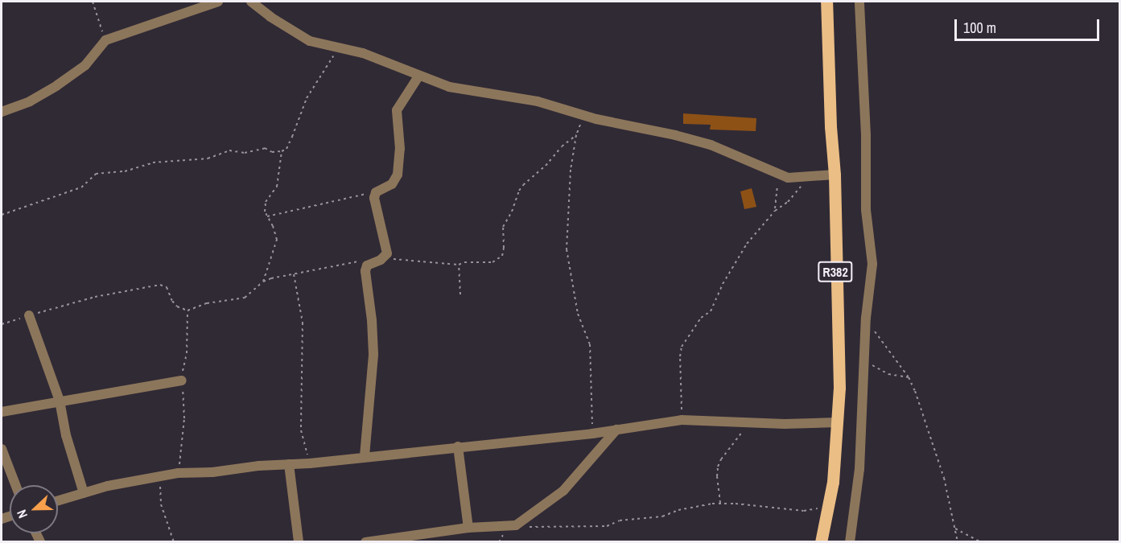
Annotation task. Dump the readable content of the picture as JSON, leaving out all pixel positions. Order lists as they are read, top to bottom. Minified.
{"streets":{"main road":["R382"]},"scale_bar":"100 m","north":"left"}
